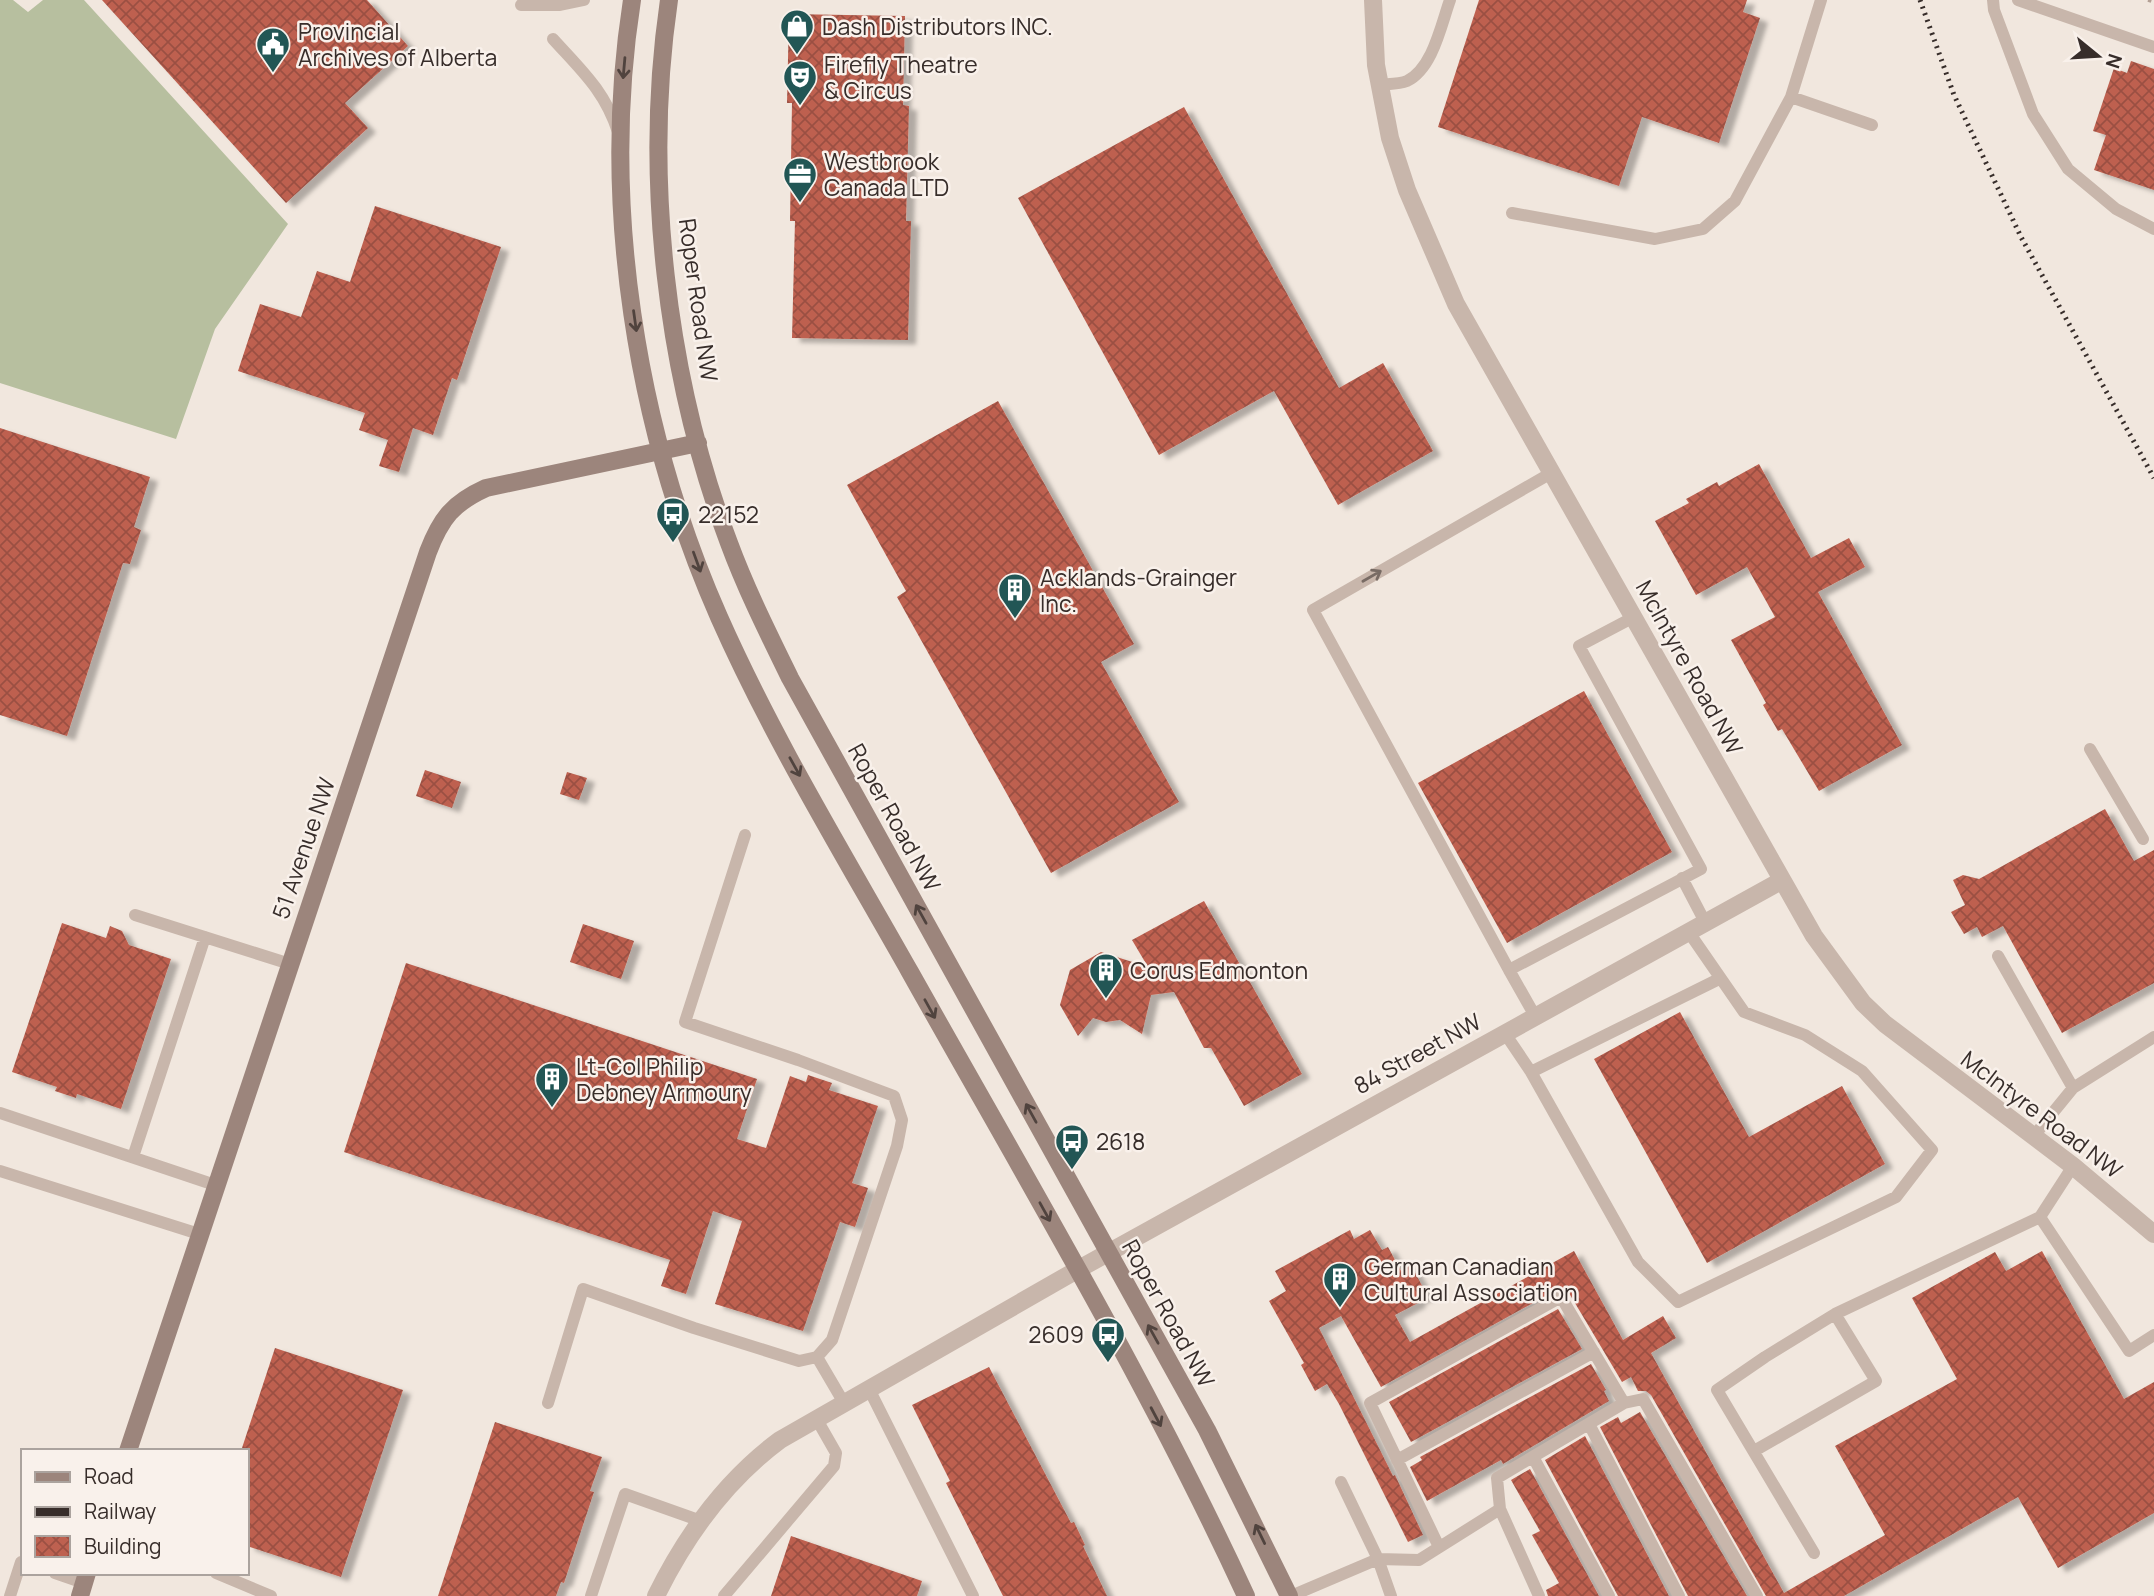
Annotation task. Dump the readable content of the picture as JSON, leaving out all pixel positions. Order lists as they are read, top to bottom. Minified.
{"streets":{"main road":["Roper Road NW","51 Avenue NW"],"street":["McIntyre Road NW","84 Street NW"]},"crossings":[["Roper Road NW","51 Avenue NW"],["Roper Road NW","84 Street NW"],["McIntyre Road NW","84 Street NW"]],"places":{"shop":["Dash Distributors INC."],"public building":["Provincial Archives of Alberta"],"theatre":["Firefly Theatre & Circus"],"office":["Westbrook Canada LTD"],"bus stop":["22152","2618","2609"],"building":["Acklands-Grainger Inc.","Corus Edmonton","Lt-Col Philip Debney Armoury","German Canadian Cultural Association"]},"legend":["Road","Railway","Building"],"north":"right"}
